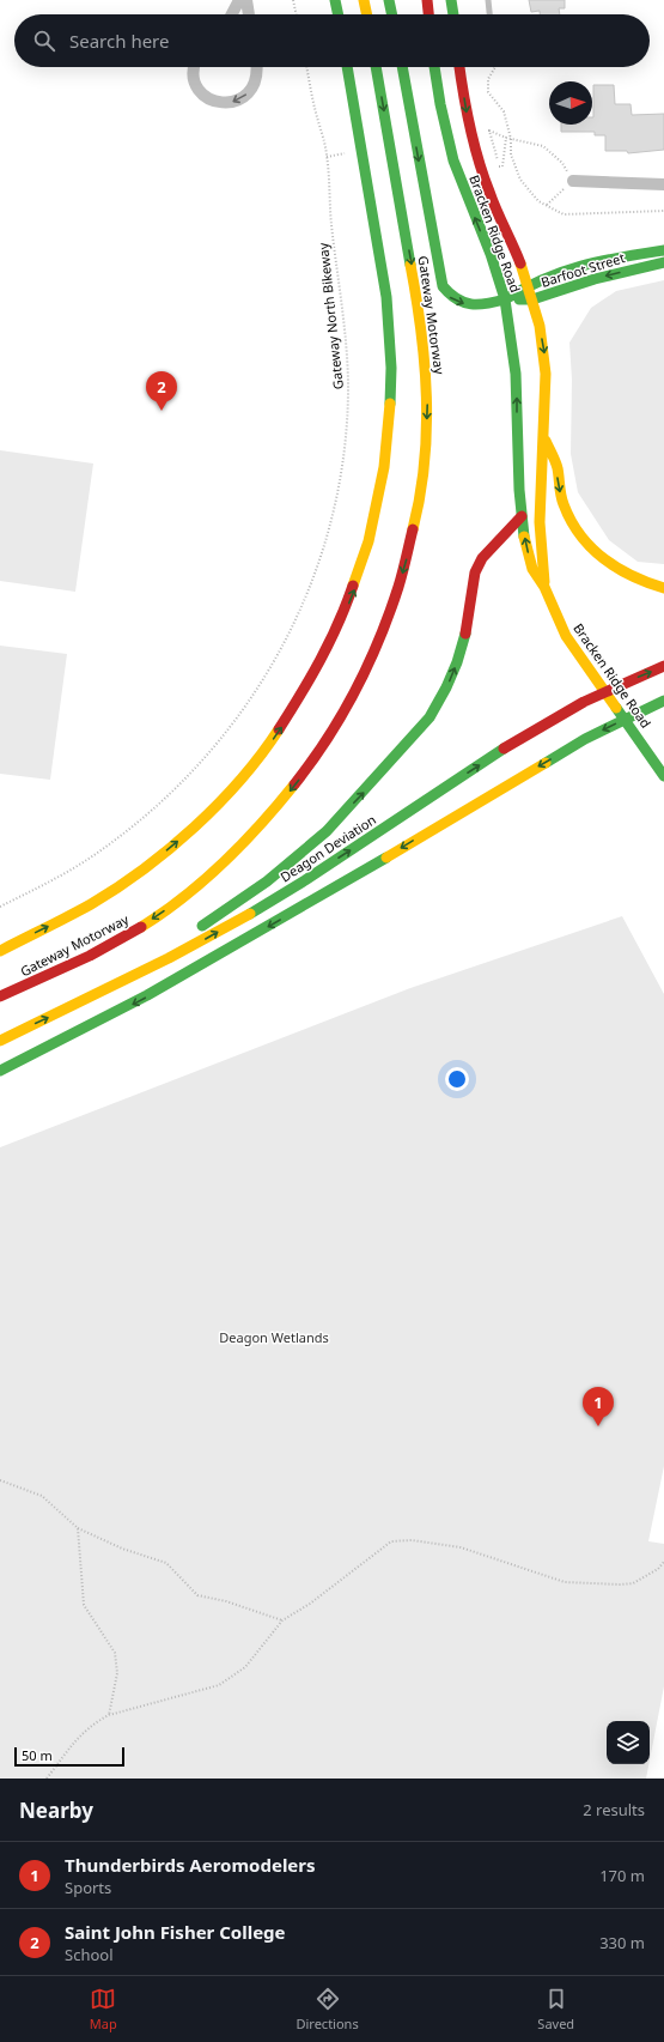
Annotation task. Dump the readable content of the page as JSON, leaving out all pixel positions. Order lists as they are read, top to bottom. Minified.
{"streets":{"main road":["Bracken Ridge Road","Barfoot Street","Gateway Motorway","Deagon Deviation"],"path":["Gateway North Bikeway"]},"crossings":[["Bracken Ridge Road","Barfoot Street"]],"parks":["Deagon Wetlands"],"scale_bar":"50 m","north":"right","page":{"search":"Search here","pins":["2","1"],"scale":"50 m","heading":["Nearby","2 results"],"list":[{"mark":"1","name":"Thunderbirds Aeromodelers","note":"Sports","value":"170 m"},{"mark":"2","name":"Saint John Fisher College","note":"School","value":"330 m"}],"nav":["Map","Directions","Saved"]}}
